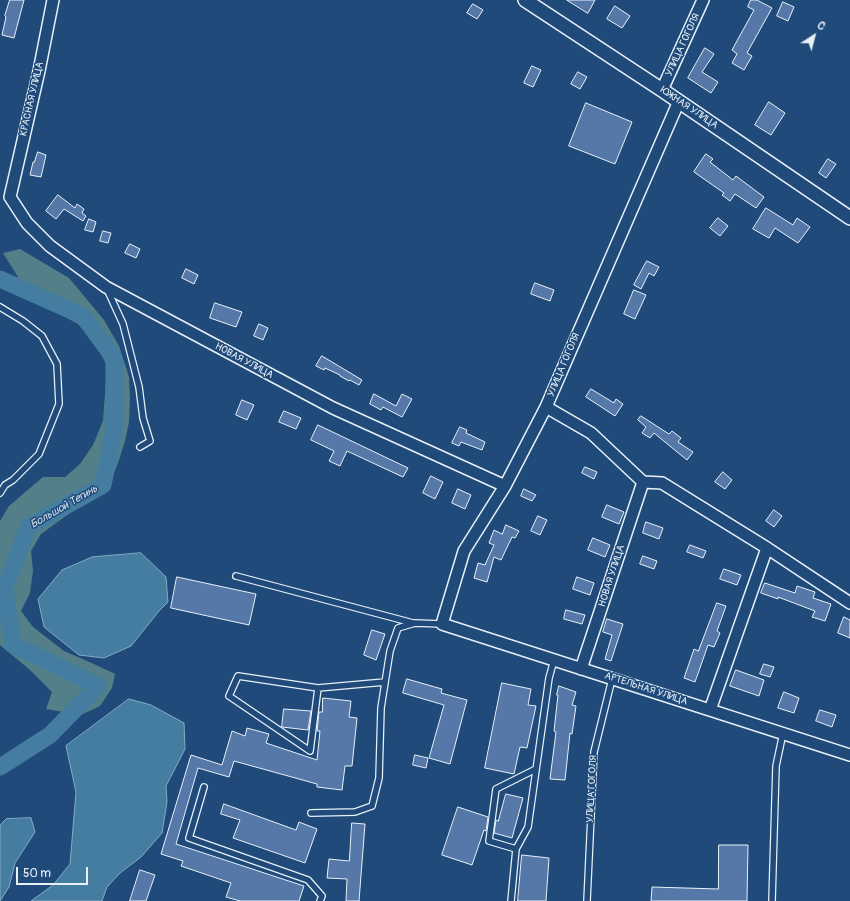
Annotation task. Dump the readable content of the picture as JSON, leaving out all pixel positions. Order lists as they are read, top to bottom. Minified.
{"streets":{"street":["УЛИЦА ГОГОЛЯ","КРАСНАЯ УЛИЦА","ЮЖНАЯ УЛИЦА","НОВАЯ УЛИЦА","АРТЕЛЬНАЯ УЛИЦА"]},"crossings":[["УЛИЦА ГОГОЛЯ","ЮЖНАЯ УЛИЦА"],["УЛИЦА ГОГОЛЯ","НОВАЯ УЛИЦА"],["УЛИЦА ГОГОЛЯ","АРТЕЛЬНАЯ УЛИЦА"],["КРАСНАЯ УЛИЦА","НОВАЯ УЛИЦА"],["НОВАЯ УЛИЦА","АРТЕЛЬНАЯ УЛИЦА"]],"water":["Большой Тегинь"],"scale_bar":"50 m","north":"top right"}
